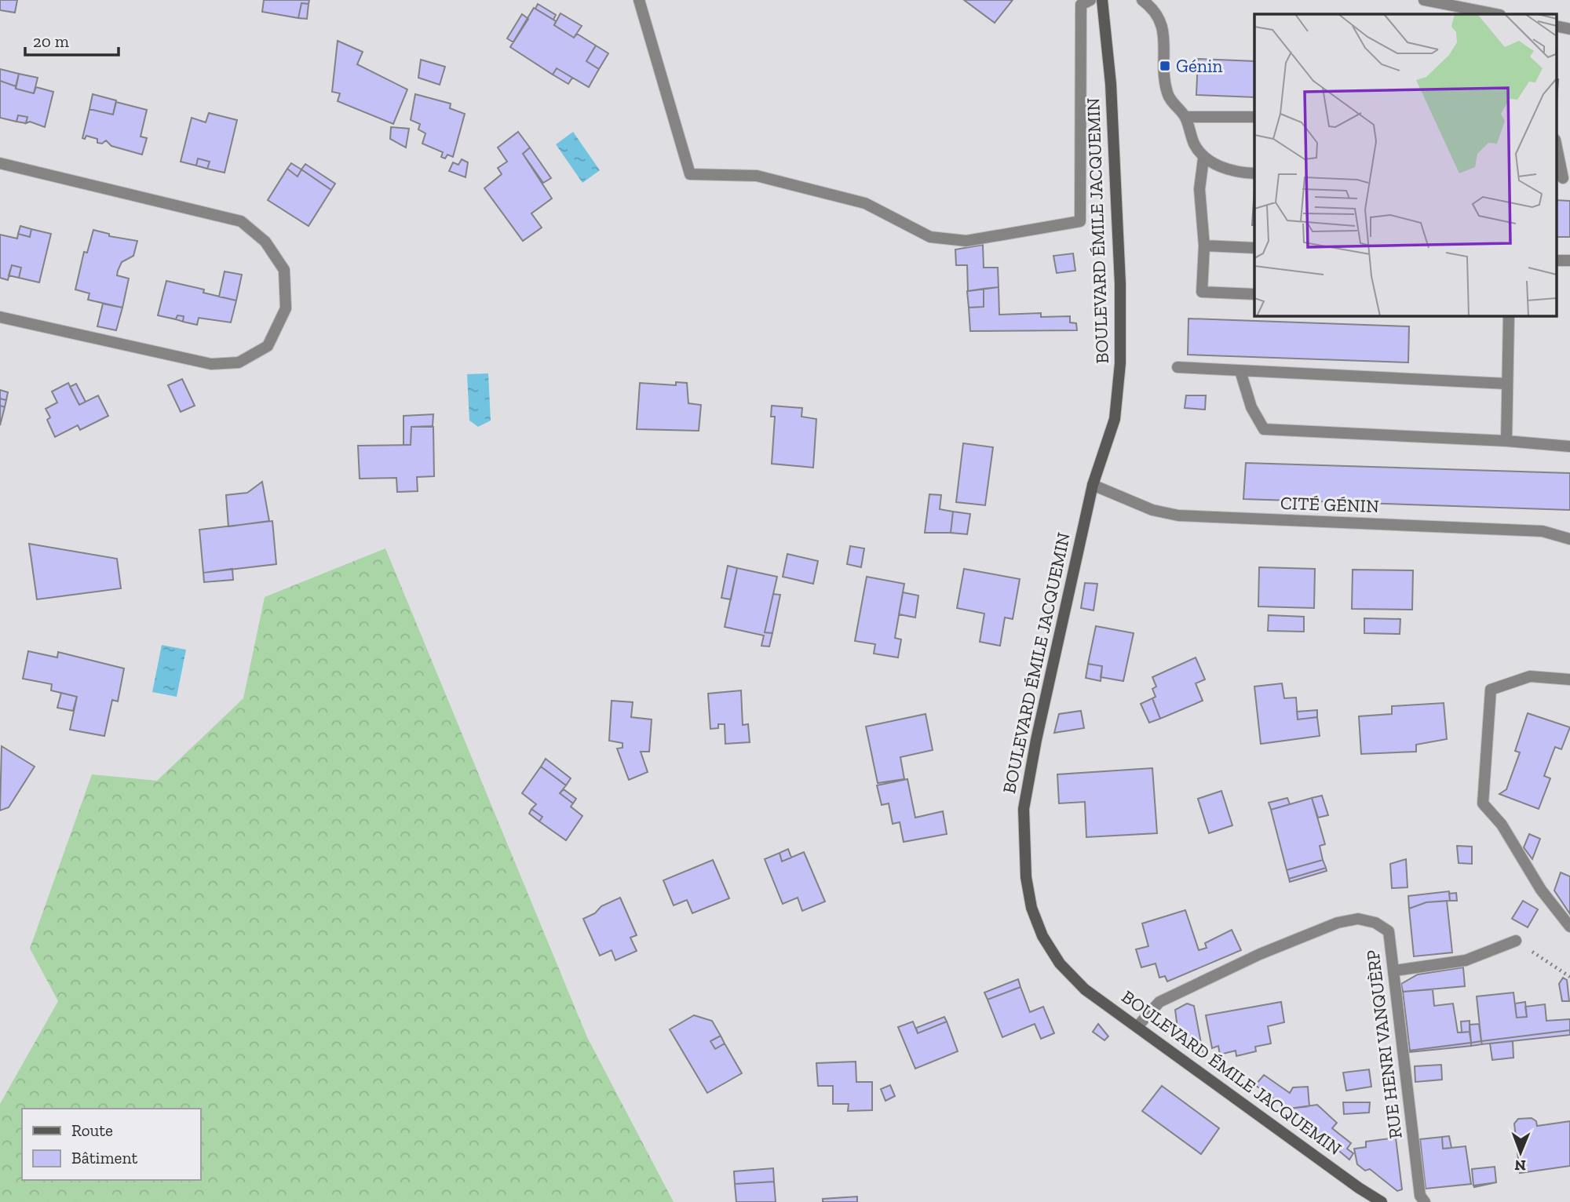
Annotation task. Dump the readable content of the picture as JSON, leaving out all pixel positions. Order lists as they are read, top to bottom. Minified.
{"streets":{"main road":["BOULEVARD ÉMILE JACQUEMIN"],"street":["CITÉ GÉNIN","RUE HENRI VANQUÈRP"]},"crossings":[["BOULEVARD ÉMILE JACQUEMIN","CITÉ GÉNIN"],["BOULEVARD ÉMILE JACQUEMIN","RUE HENRI VANQUÈRP"]],"places":{"transit":["Génin"]},"legend":["Route","Bâtiment"],"scale_bar":"20 m","north":"bottom"}
